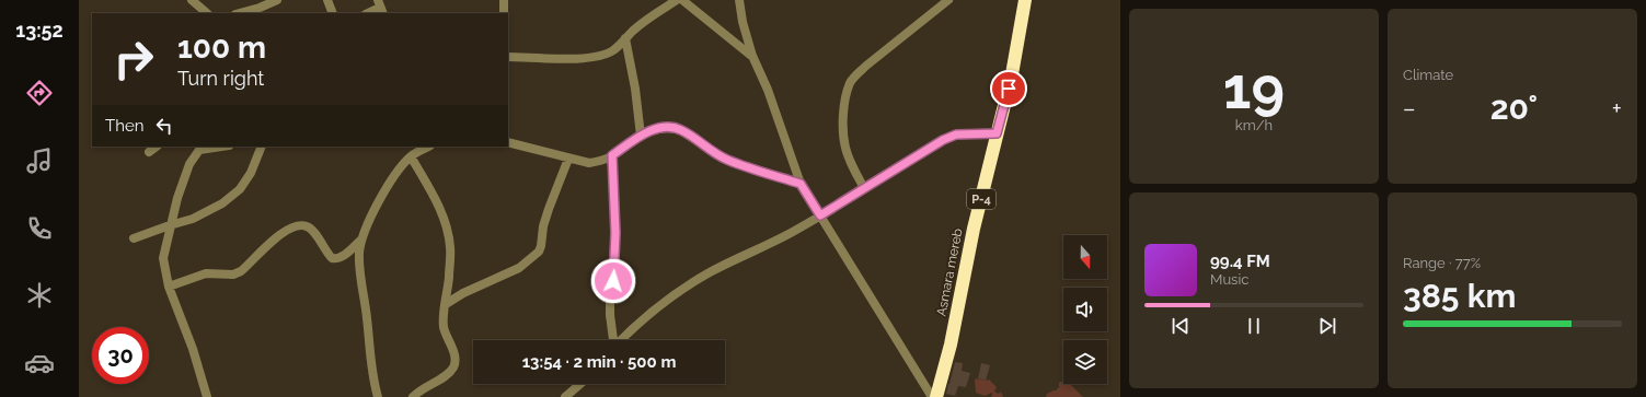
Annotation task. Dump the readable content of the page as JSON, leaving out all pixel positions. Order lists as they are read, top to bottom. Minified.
{"streets":{"highway":["P-4","Asmara mereb"]},"north":"bottom","page":{"tabs":"13:52","tile":[["19","km/h"],"Climate",["Range · 77%","385 km"]],"turn":["100 m","Turn right"],"heat":["−","20°","+"],"then":"Then","song":["99.4 FM","Music"],"limit":"30","trip":"13:54 · 2 min · 500 m"}}
